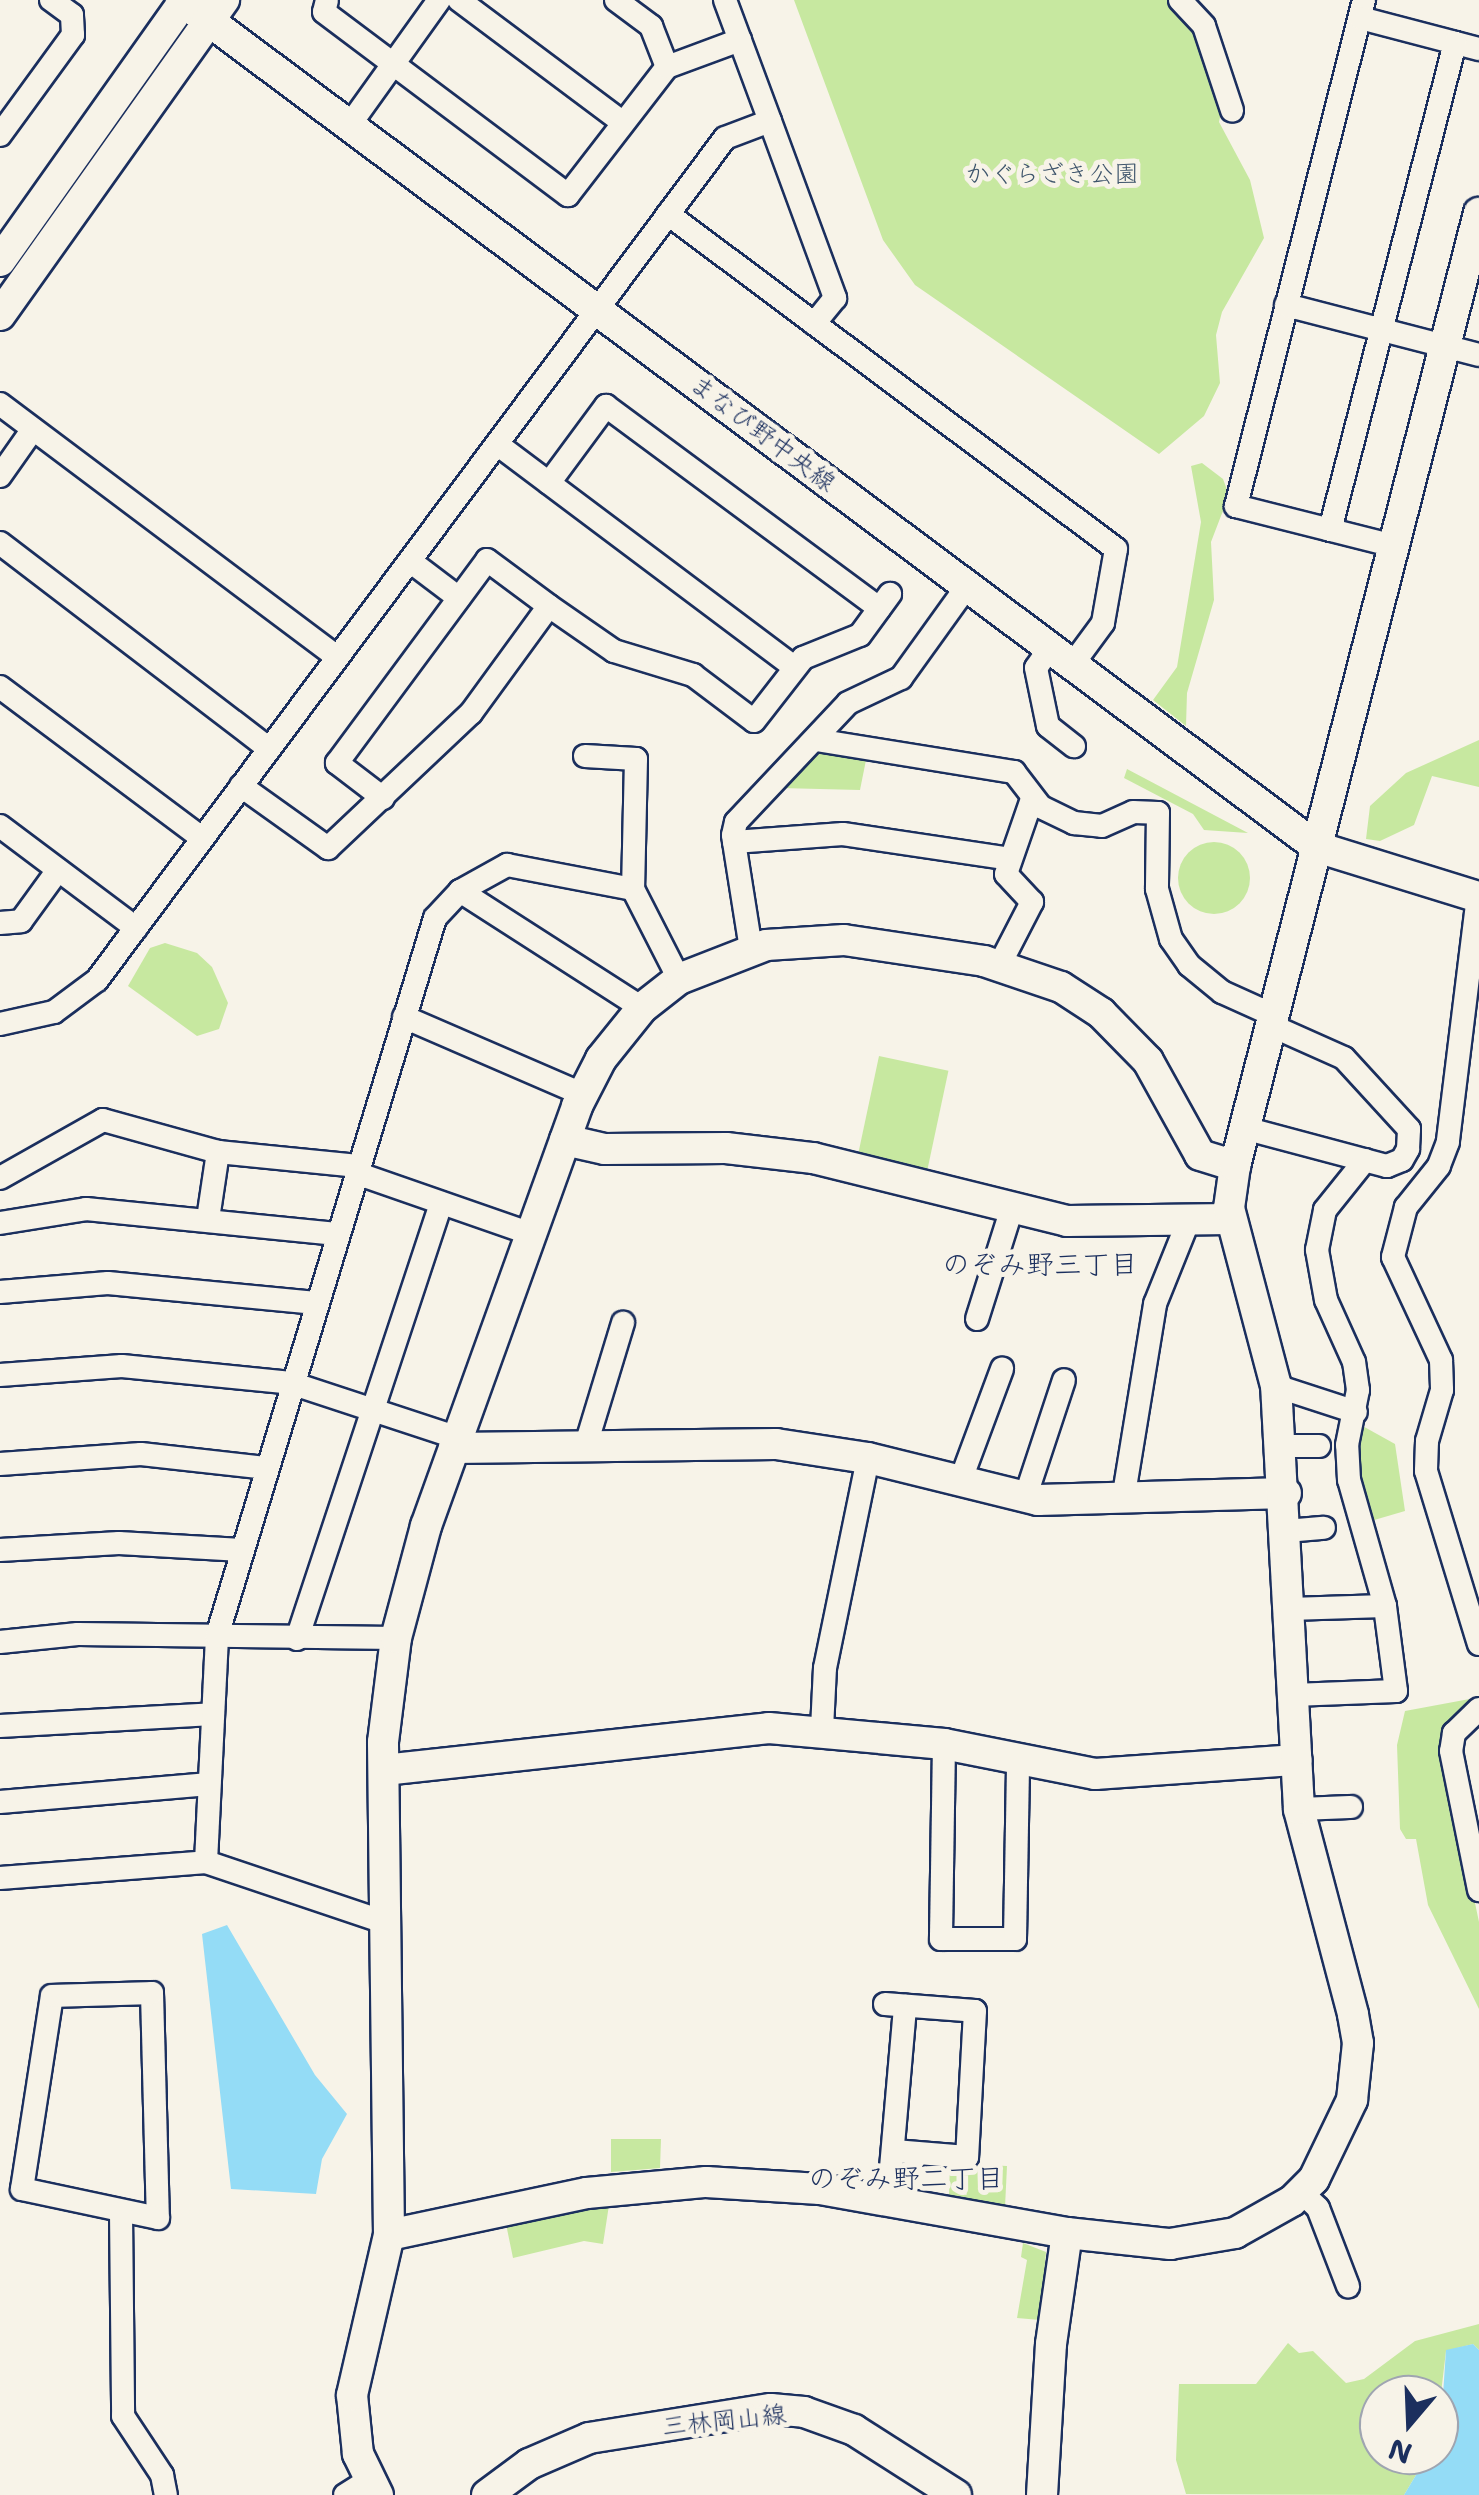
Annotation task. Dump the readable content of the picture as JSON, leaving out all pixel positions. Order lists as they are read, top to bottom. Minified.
{"streets":{"street":["まなび野中央線","三林岡山線"]},"districts":["のぞみ野三丁目","のぞみ野二丁目"],"parks":["かぐらざき公園"],"north":"bottom"}
